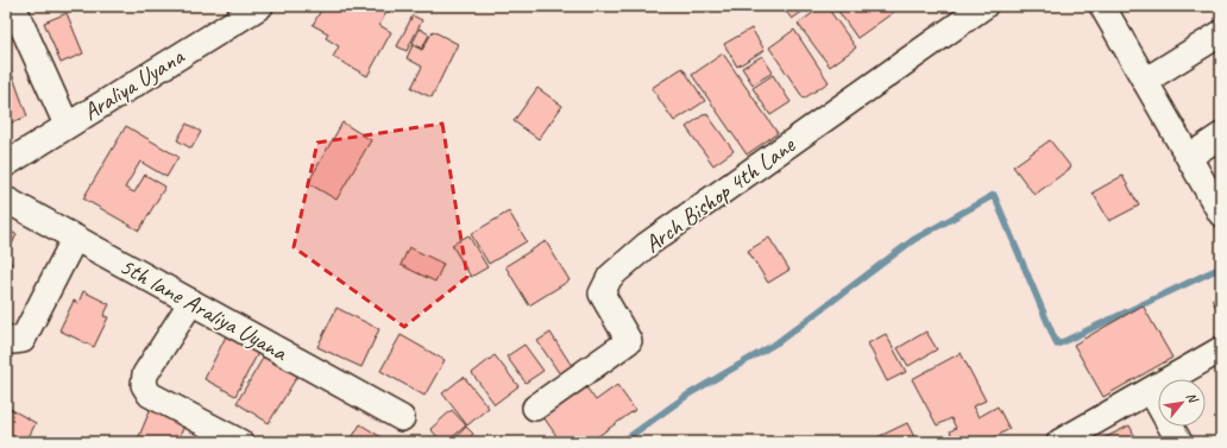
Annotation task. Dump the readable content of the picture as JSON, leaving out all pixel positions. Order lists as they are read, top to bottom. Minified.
{"streets":{"street":["Araliya Uyana","Arch Bishop 4th Lane","5th lane Araliya Uyana"]},"north":"top right"}
